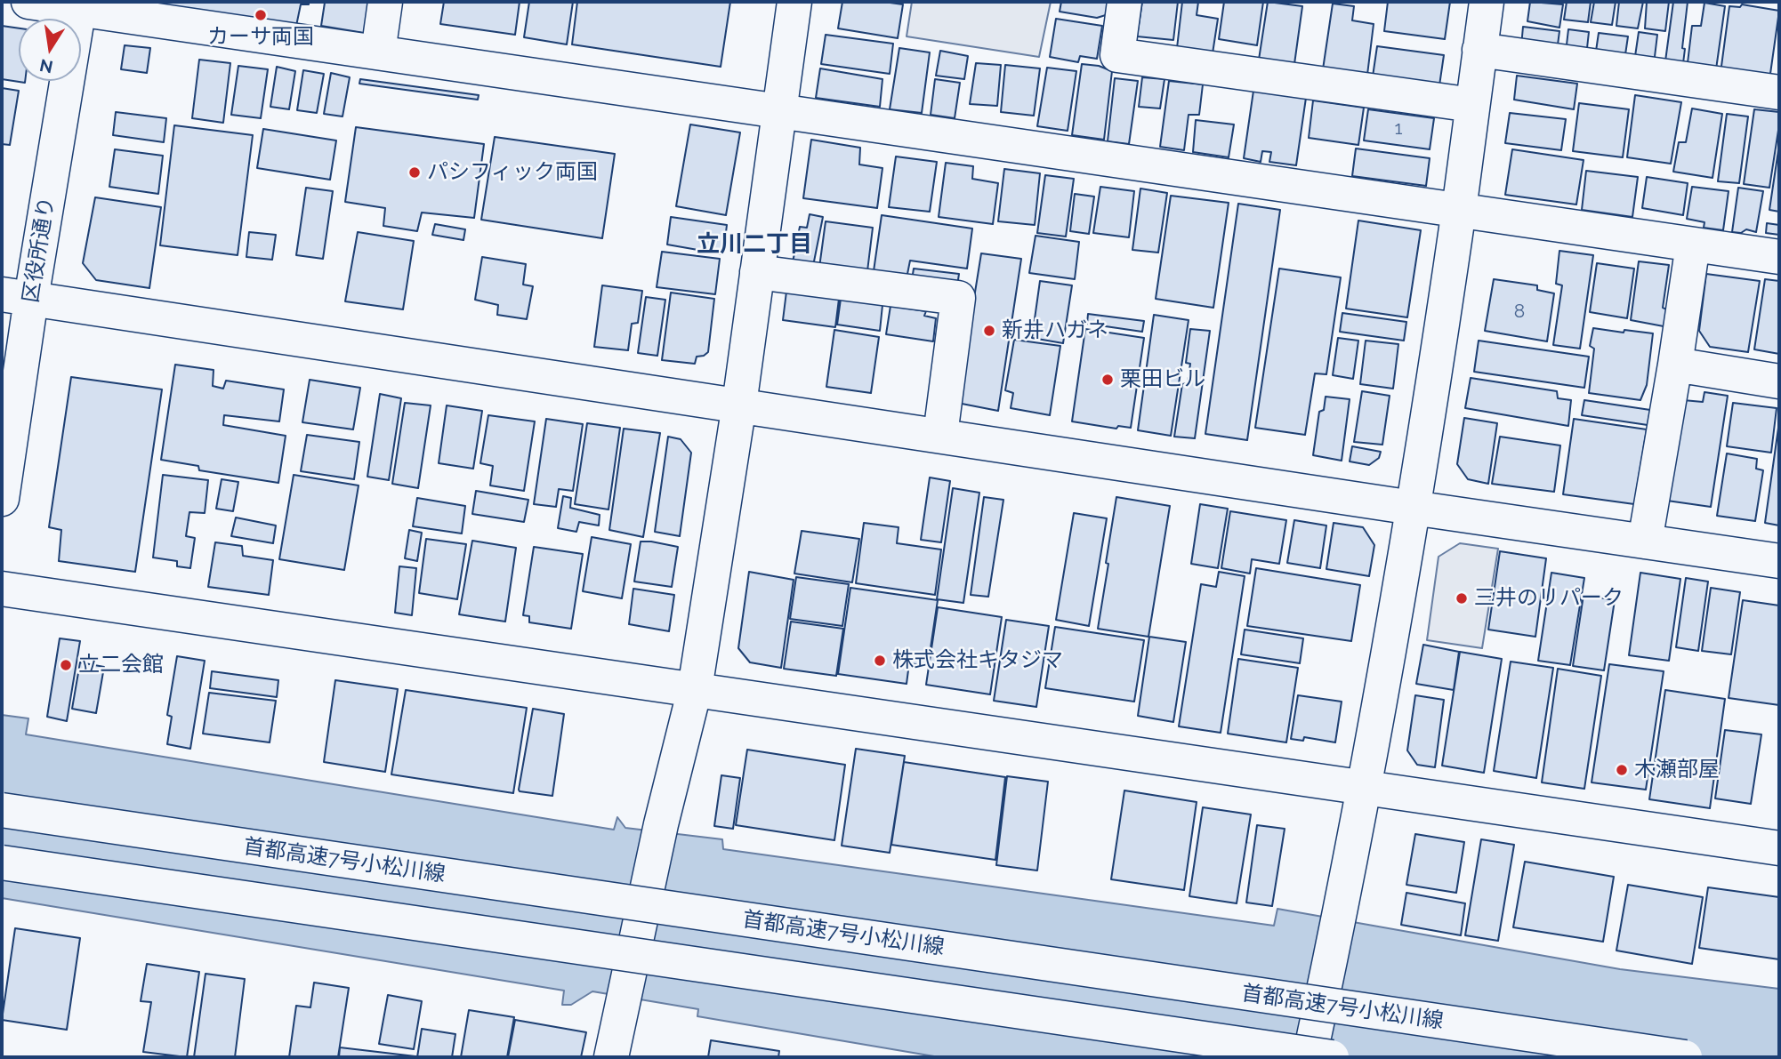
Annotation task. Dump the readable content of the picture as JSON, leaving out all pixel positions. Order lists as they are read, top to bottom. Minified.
{"streets":{"main road":["区役所通り","首都高速7号小松川線"]},"districts":["立川二丁目"],"places":["カーサ両国","パシフィック両国","新井ハガネ","栗田ビル","三井のリパーク","株式会社キタジマ","立二会館","木瀬部屋"],"house_numbers":["1","8"],"north":"bottom"}
